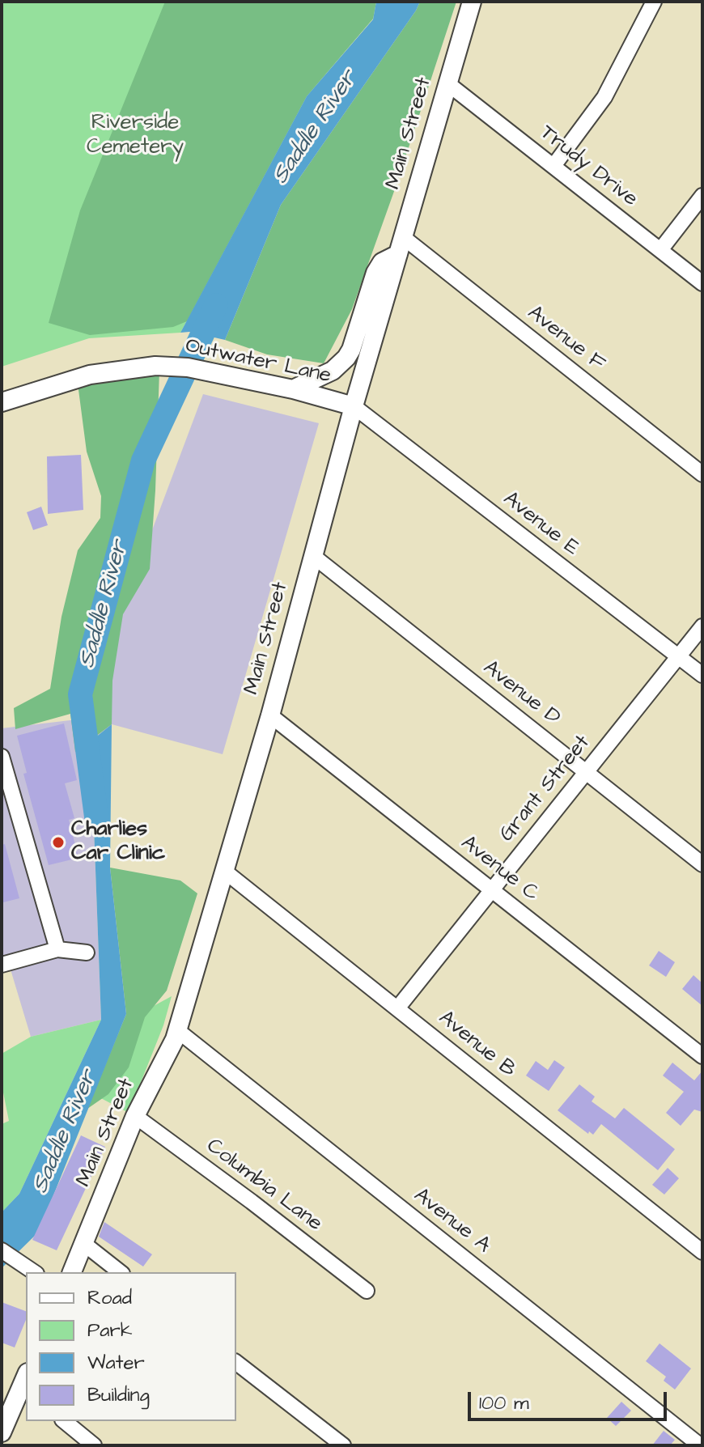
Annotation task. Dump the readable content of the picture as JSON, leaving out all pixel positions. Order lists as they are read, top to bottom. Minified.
{"streets":{"street":["Main Street","Trudy Drive","Avenue F","Outwater Lane","Avenue E","Avenue D","Grant Street","Avenue C","Avenue B","Columbia Lane","Avenue A"]},"crossings":[["Main Street","Trudy Drive"],["Main Street","Avenue F"],["Main Street","Outwater Lane"],["Main Street","Avenue E"],["Main Street","Avenue D"],["Main Street","Avenue C"],["Main Street","Avenue B"],["Main Street","Columbia Lane"],["Main Street","Avenue A"],["Outwater Lane","Avenue E"],["Avenue E","Grant Street"],["Avenue D","Grant Street"],["Grant Street","Avenue C"],["Grant Street","Avenue B"]],"water":["Saddle River"],"parks":["Riverside Cemetery"],"places":["Charlies Car Clinic"],"legend":["Road","Park","Water","Building"],"scale_bar":"100 m"}
